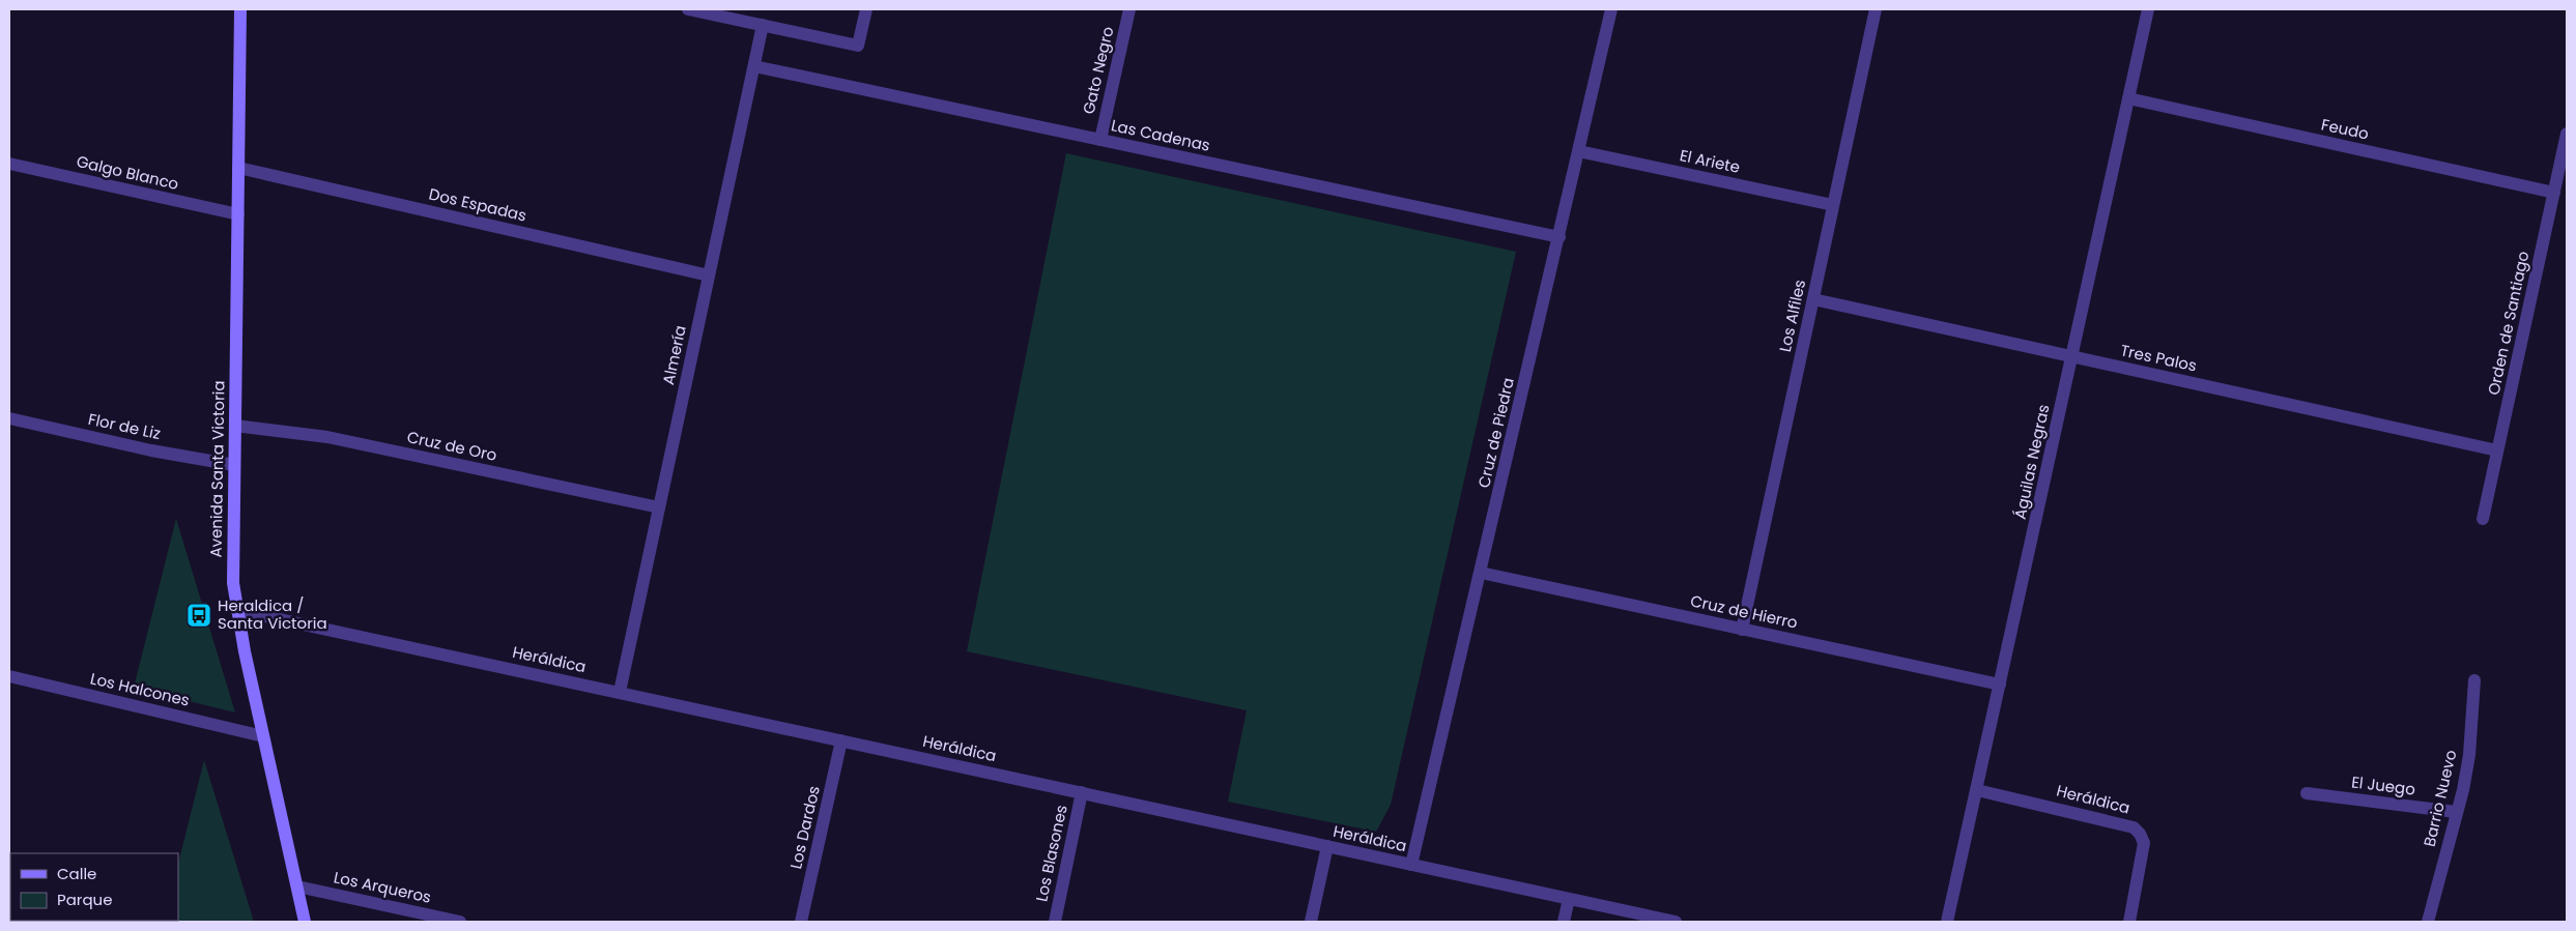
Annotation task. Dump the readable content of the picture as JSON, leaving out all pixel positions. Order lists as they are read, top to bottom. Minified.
{"streets":{"street":["Gato Negro","Feudo","Las Cadenas","El Ariete","Galgo Blanco","Dos Espadas","Los Alfiles","Orden de Santiago","Almería","Tres Palos","Flor de Liz","Cruz de Piedra","Cruz de Oro","Águilas Negras","Avenida Santa Victoria","Cruz de Hierro","Heráldica","Los Halcones","El Juego","Barrio Nuevo","Los Dardos","Los Blasones","Los Arqueros"]},"crossings":[["Gato Negro","Las Cadenas"],["Feudo","Orden de Santiago"],["Feudo","Águilas Negras"],["Las Cadenas","Almería"],["Las Cadenas","Cruz de Piedra"],["El Ariete","Los Alfiles"],["El Ariete","Cruz de Piedra"],["Galgo Blanco","Avenida Santa Victoria"],["Dos Espadas","Almería"],["Dos Espadas","Avenida Santa Victoria"],["Los Alfiles","Tres Palos"],["Los Alfiles","Cruz de Hierro"],["Orden de Santiago","Tres Palos"],["Almería","Cruz de Oro"],["Almería","Heráldica"],["Tres Palos","Águilas Negras"],["Flor de Liz","Avenida Santa Victoria"],["Cruz de Piedra","Cruz de Hierro"],["Cruz de Piedra","Heráldica"],["Cruz de Oro","Avenida Santa Victoria"],["Águilas Negras","Cruz de Hierro"],["Águilas Negras","Heráldica"],["Avenida Santa Victoria","Heráldica"],["Avenida Santa Victoria","Los Halcones"],["Avenida Santa Victoria","Los Arqueros"],["Heráldica","Los Dardos"],["Heráldica","Los Blasones"],["El Juego","Barrio Nuevo"]],"places":{"bus stop":["Heraldica / Santa Victoria"]},"legend":["Calle","Parque"]}
